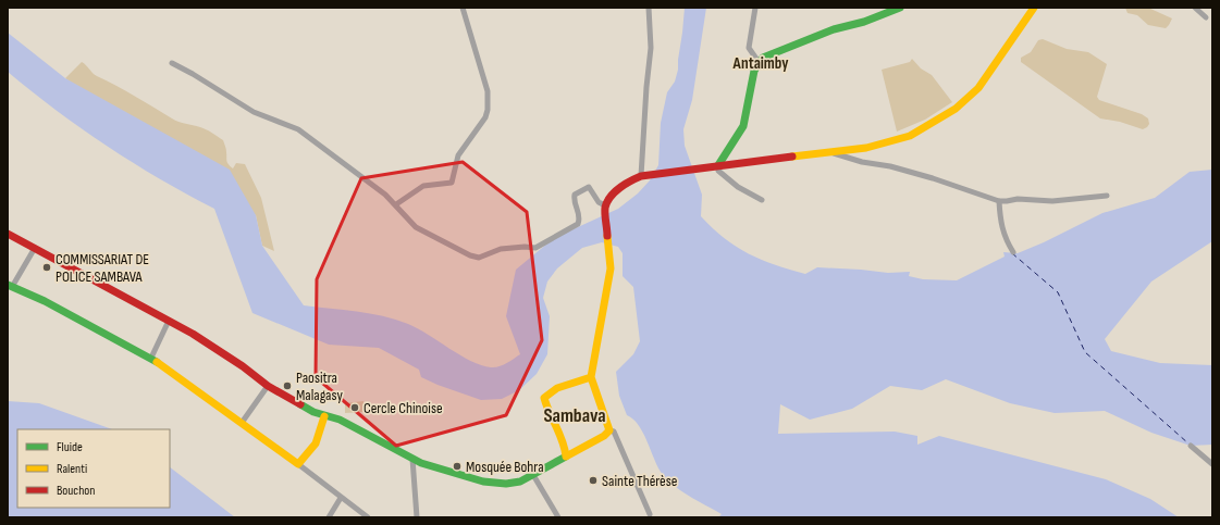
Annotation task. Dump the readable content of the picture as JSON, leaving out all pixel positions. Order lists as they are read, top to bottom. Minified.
{"districts":["Antaimby","Sambava"],"places":["COMMISSARIAT DE POLICE SAMBAVA","Paositra Malagasy","Cercle Chinoise","Mosquée Bohra","Sainte Thérèse"],"legend":["Fluide","Ralenti","Bouchon"]}
